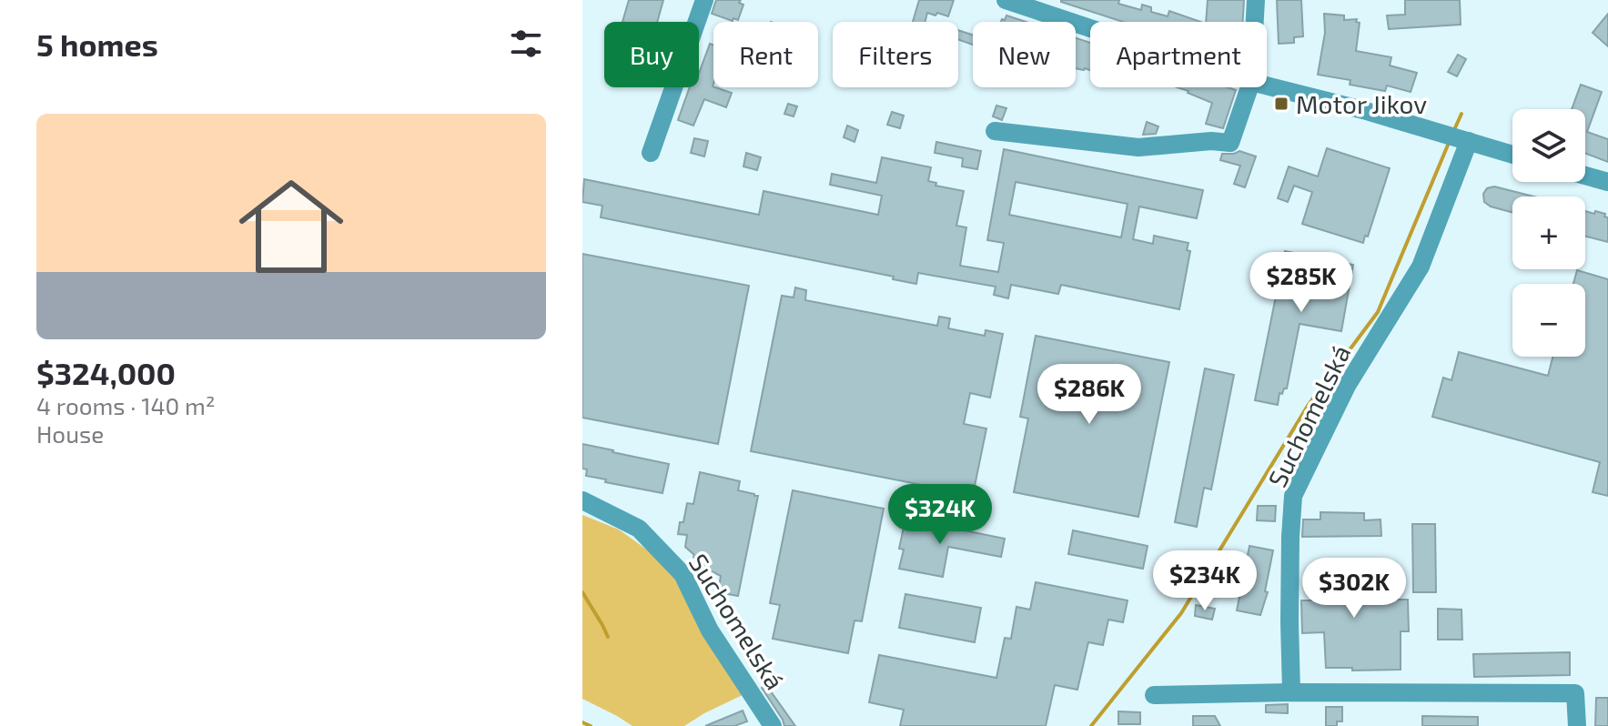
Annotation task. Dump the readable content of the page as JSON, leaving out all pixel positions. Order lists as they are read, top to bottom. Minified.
{"streets":{"street":["Suchomelská"]},"places":{"transit":["Motor Jikov"]},"page":{"heading":"5 homes","chip":["Buy","Rent","Filters","New","Apartment"],"list":[{"name":"$324,000","note":"4 rooms · 140 m² · House"}],"map_buttons":["+","−"],"price":["$285K","$286K","$324K","$234K","$302K"]}}
